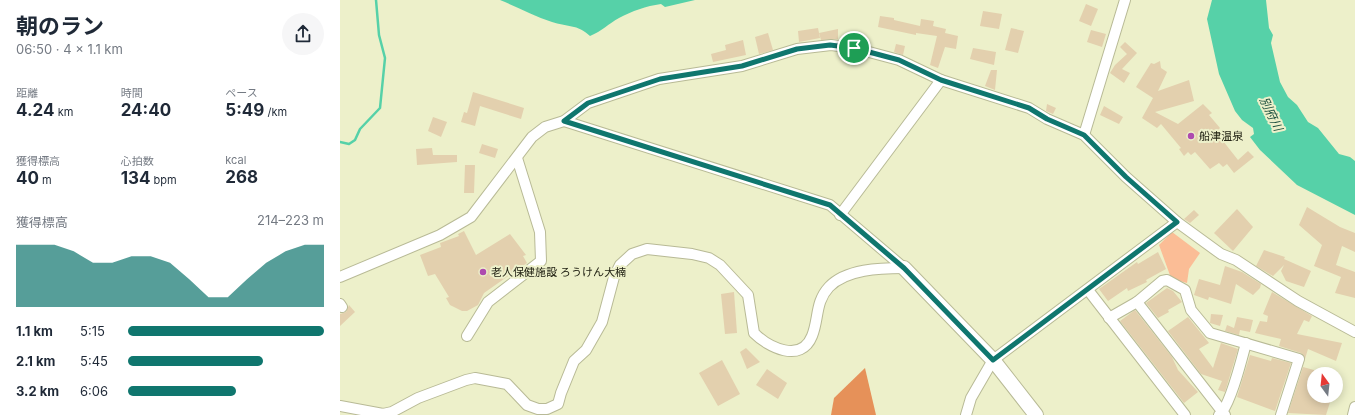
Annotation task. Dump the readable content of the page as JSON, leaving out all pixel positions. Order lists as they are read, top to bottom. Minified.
{"water":["別府川"],"places":["船津温泉","老人保健施設 ろうけん大楠"],"north":"top","page":{"heading":["朝のラン","06:50 · 4 × 1.1 km"],"stats":[["距離","4.24 km"],["時間","24:40"],["ペース","5:49 /km"],["獲得標高","40 m"],["心拍数","134 bpm"],["kcal","268"]],"chart":["獲得標高","214–223 m"],"list":[{"name":"1.1 km","note":"5:15"},{"name":"2.1 km","note":"5:45"},{"name":"3.2 km","note":"6:06"}]}}
